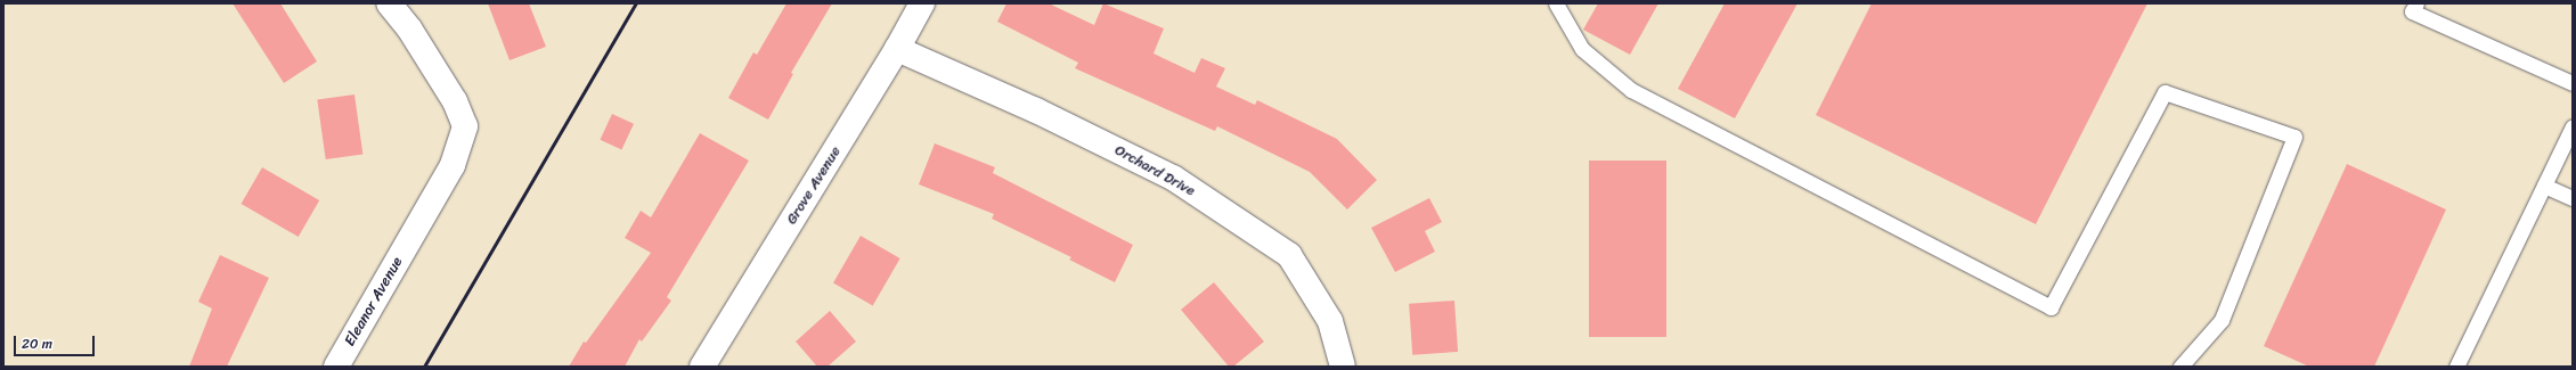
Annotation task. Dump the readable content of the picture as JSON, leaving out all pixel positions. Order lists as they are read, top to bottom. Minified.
{"streets":{"street":["Orchard Drive","Grove Avenue","Eleanor Avenue"]},"crossings":[["Orchard Drive","Grove Avenue"]],"scale_bar":"20 m"}
